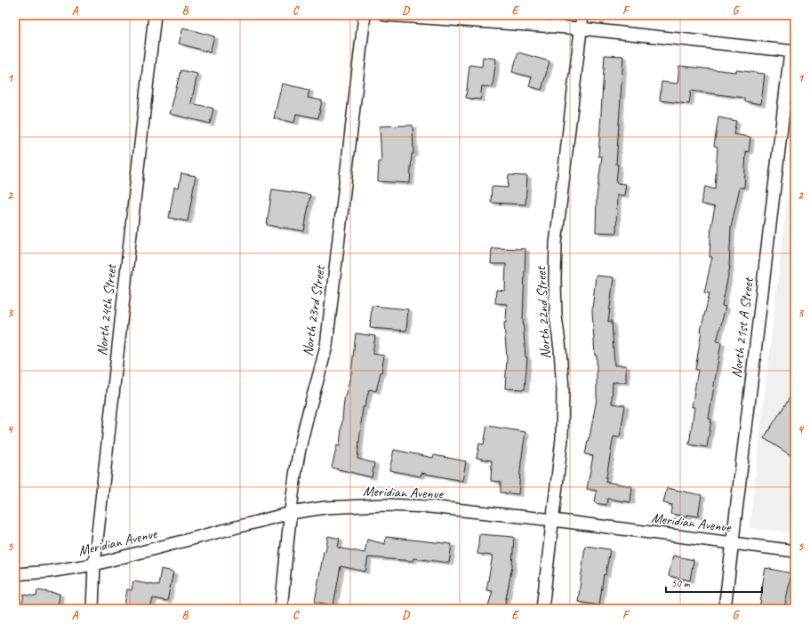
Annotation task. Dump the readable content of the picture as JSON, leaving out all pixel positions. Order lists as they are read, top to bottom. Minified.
{"streets":{"street":["North 24th Street","North 23rd Street","North 22nd Street","North 21st A Street","Meridian Avenue"]},"crossings":[["North 24th Street","Meridian Avenue"],["North 23rd Street","Meridian Avenue"],["North 22nd Street","Meridian Avenue"],["North 21st A Street","Meridian Avenue"]],"scale_bar":"50 m","grid":{"columns":["A","B","C","D","E","F","G"],"rows":["1","2","3","4","5"]}}
